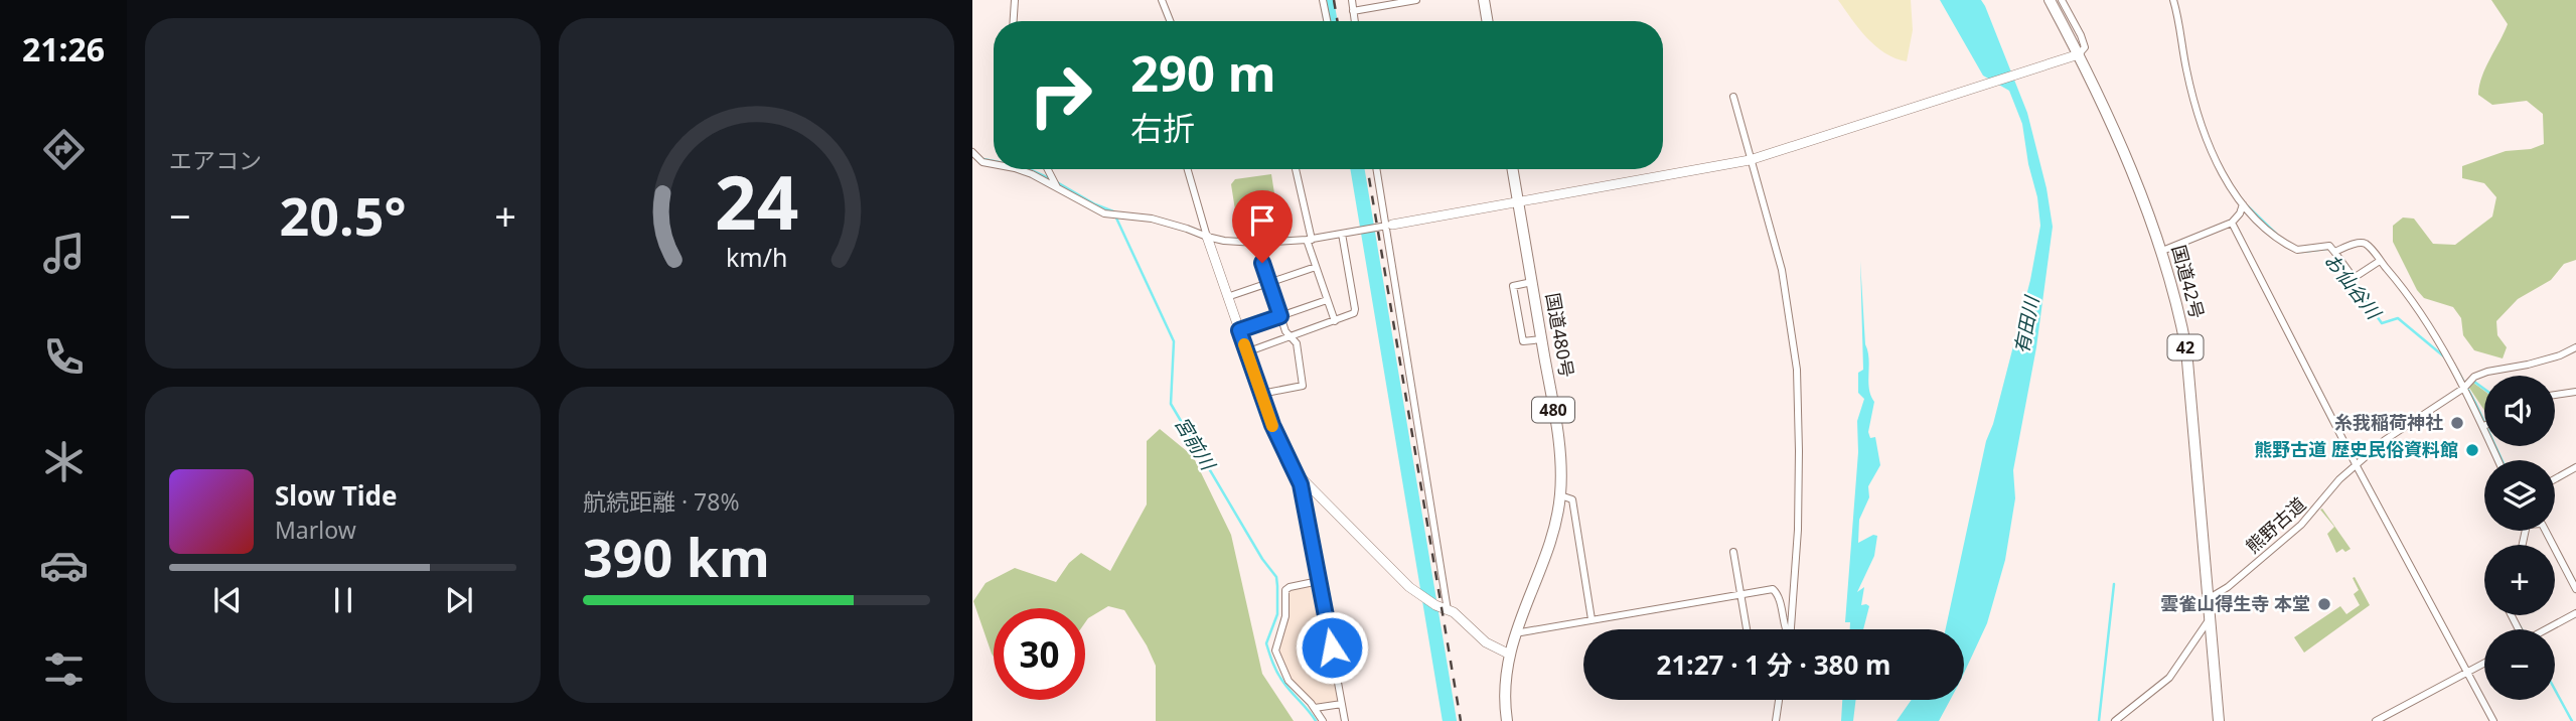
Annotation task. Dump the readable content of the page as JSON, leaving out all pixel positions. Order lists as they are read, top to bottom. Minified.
{"streets":{"highway":["国道42号","国道480号","42","480"],"street":["熊野古道"]},"crossings":[["国道42号","熊野古道"]],"water":["お仙谷川","有田川","宮前川"],"places":["糸我稲荷神社","熊野古道 歴史民俗資料館","雲雀山得生寺 本堂"],"page":{"tabs":"21:26","tile":["エアコン",["航続距離 · 78%","390 km"]],"turn":["290 m","右折"],"heat":["−","20.5°","+"],"map_buttons":["+","−"],"song":["Slow Tide","Marlow"],"limit":"30","trip":"21:27 · 1 分 · 380 m","gauge":["24","km/h"]}}
